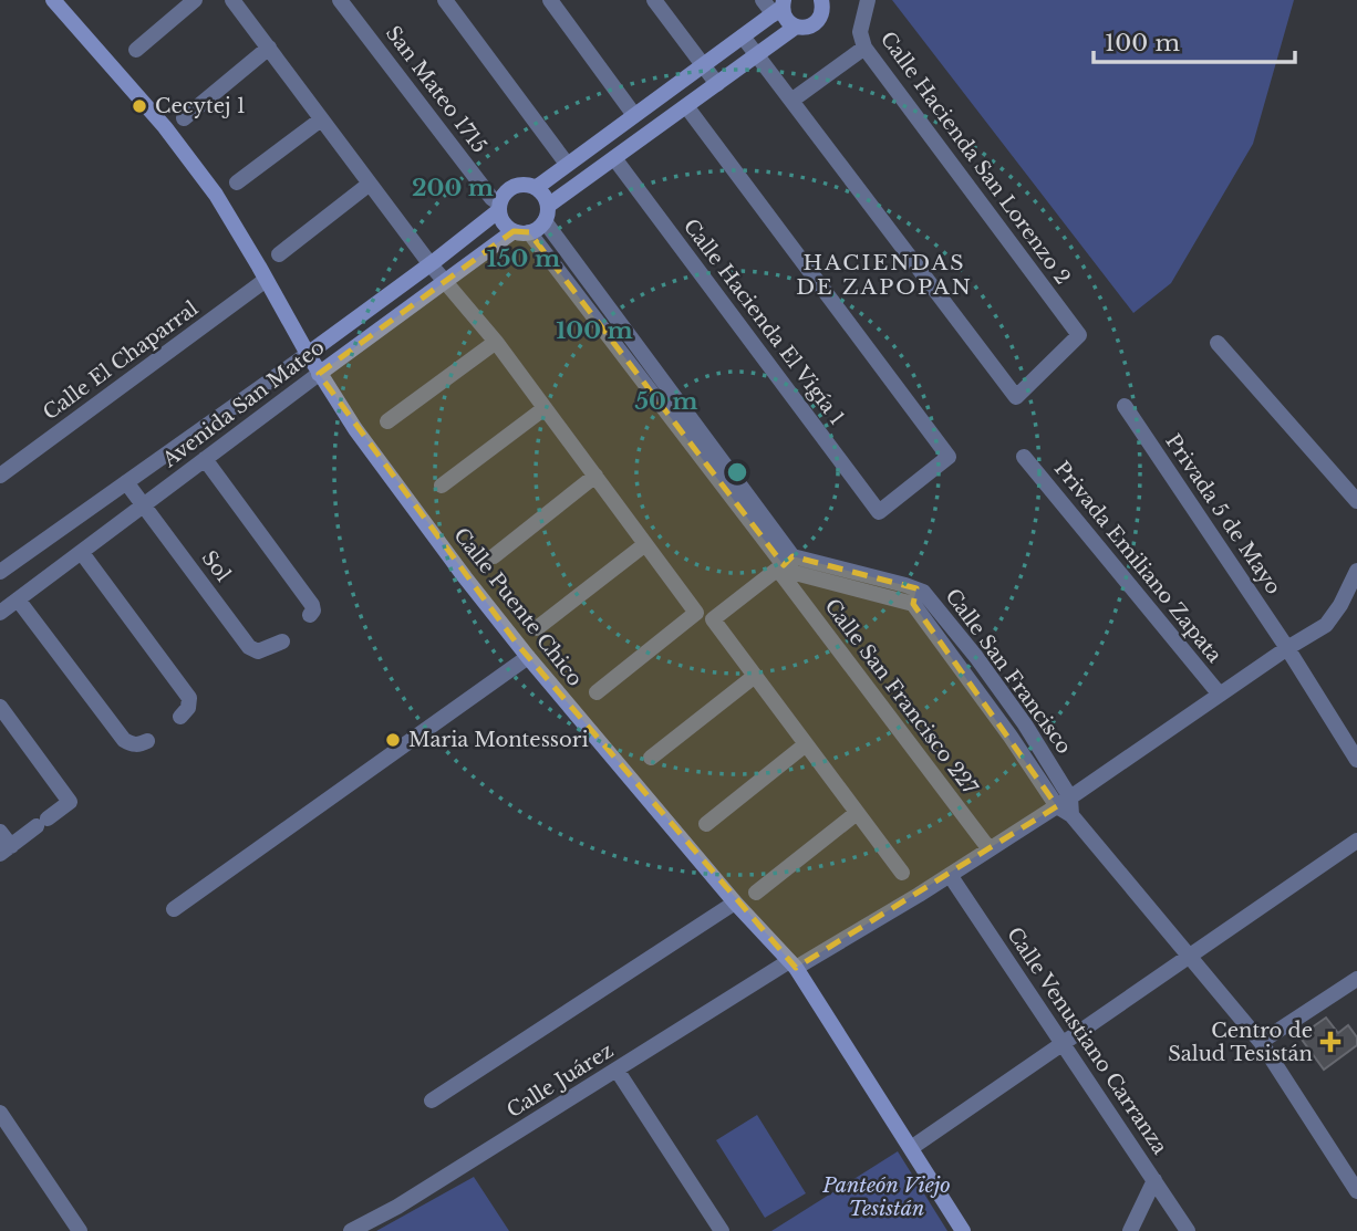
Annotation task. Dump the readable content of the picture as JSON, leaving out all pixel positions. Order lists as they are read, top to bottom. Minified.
{"streets":{"main road":["Avenida San Mateo","Calle Puente Chico"],"street":["San Mateo 1715","Calle Hacienda San Lorenzo 2","Calle Hacienda El Vigía 1","Calle El Chaparral","Privada 5 de Mayo","Privada Emiliano Zapata","Sol","Calle San Francisco","Calle San Francisco 227","Calle Venustiano Carranza","Calle Juárez"]},"crossings":[["San Mateo 1715","Avenida San Mateo"],["Calle Hacienda El Vigía 1","Avenida San Mateo"],["Calle El Chaparral","Calle Puente Chico"],["Avenida San Mateo","Sol"],["Avenida San Mateo","Calle Puente Chico"],["Privada 5 de Mayo","Calle Juárez"],["Privada Emiliano Zapata","Calle Juárez"],["Calle Puente Chico","Calle Juárez"],["Calle San Francisco","Calle San Francisco 227"],["Calle San Francisco","Calle Juárez"],["Calle San Francisco 227","Calle Juárez"],["Calle Venustiano Carranza","Calle Juárez"]],"districts":["HACIENDAS DE ZAPOPAN"],"parks":["Panteón Viejo Tesistán"],"places":{"other":["Cecytej 1","Maria Montessori"],"health":["Centro de Salud Tesistán"]},"scale_bar":"100 m","rings":["200 m","150 m","100 m","50 m"]}
